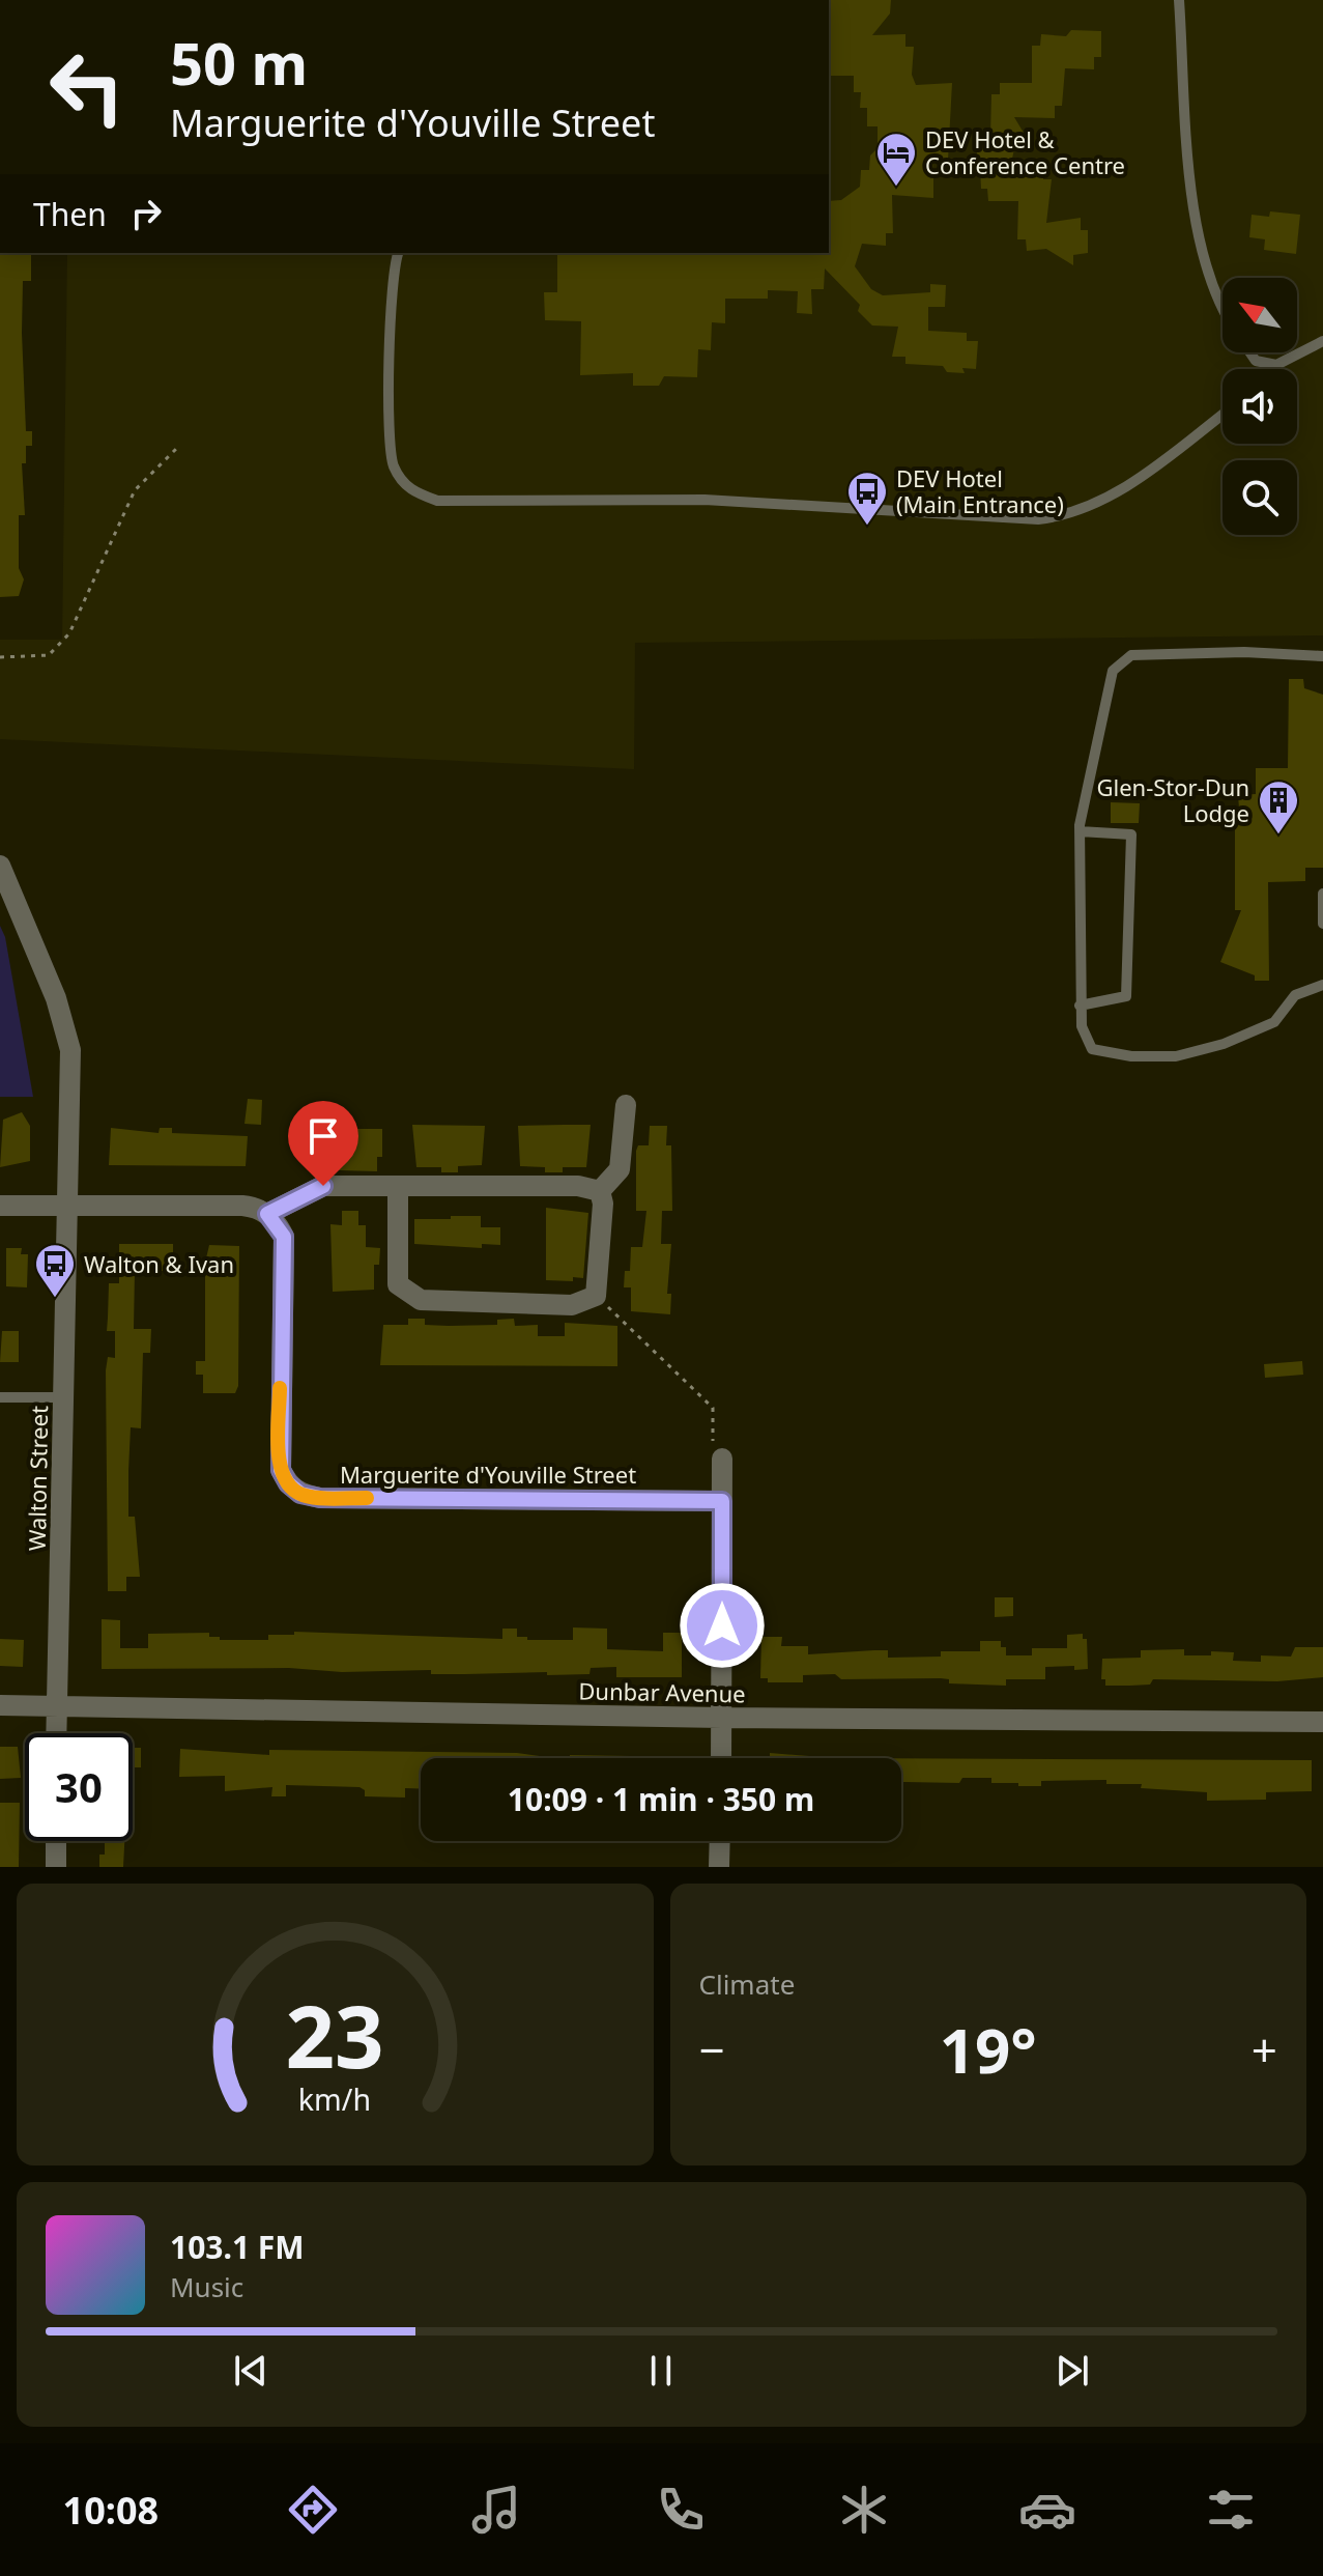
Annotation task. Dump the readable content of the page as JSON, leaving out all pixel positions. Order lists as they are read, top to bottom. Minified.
{"streets":{"street":["Marguerite d'Youville Street","Walton Street","Dunbar Avenue"]},"crossings":[["Walton Street","Dunbar Avenue"]],"places":{"hotel":["DEV Hotel & Conference Centre"],"bus stop":["DEV Hotel (Main Entrance)","Walton & Ivan"],"building":["Glen-Stor-Dun Lodge"]},"north":"top left","page":{"turn":["50 m","Marguerite d'Youville Street"],"then":"Then","limit":"30","trip":"10:09 · 1 min · 350 m","tile":"Climate","heat":["−","19°","+"],"song":["103.1 FM","Music"],"tabs":"10:08","gauge":["23","km/h"]}}
